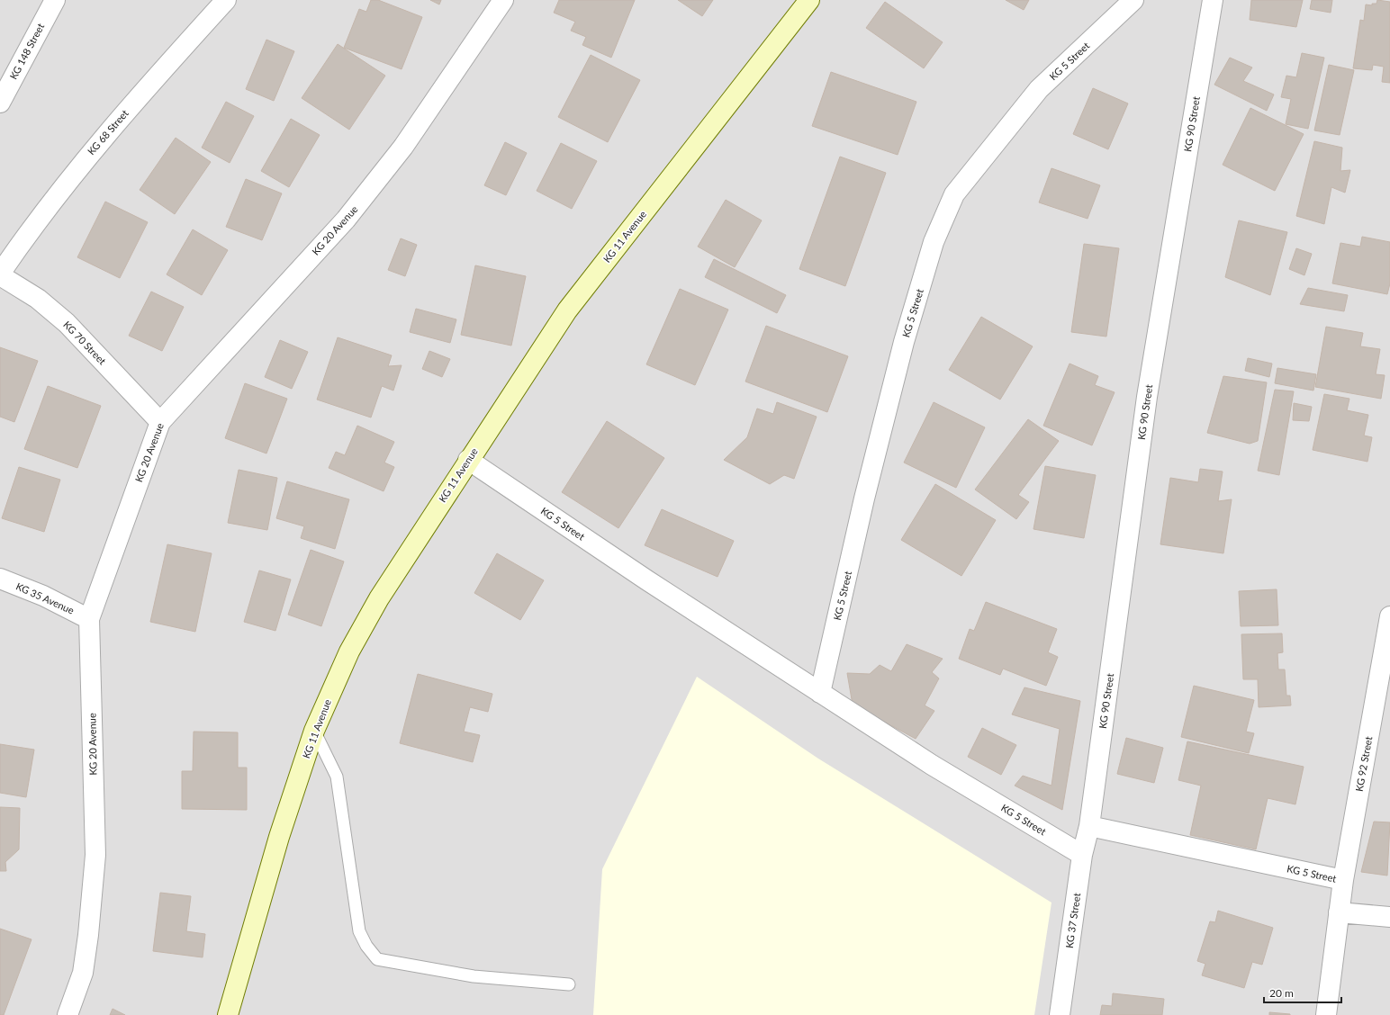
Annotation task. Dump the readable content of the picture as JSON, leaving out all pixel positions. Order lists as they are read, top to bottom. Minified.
{"streets":{"main road":["KG 11 Avenue"],"street":["KG 148 Street","KG 5 Street","KG 90 Street","KG 68 Street","KG 20 Avenue","KG 70 Street","KG 35 Avenue","KG 92 Street","KG 37 Street"]},"crossings":[["KG 5 Street","KG 90 Street"],["KG 5 Street","KG 11 Avenue"],["KG 5 Street","KG 92 Street"],["KG 5 Street","KG 37 Street"],["KG 90 Street","KG 37 Street"],["KG 68 Street","KG 70 Street"],["KG 20 Avenue","KG 70 Street"],["KG 20 Avenue","KG 35 Avenue"]],"scale_bar":"20 m"}
